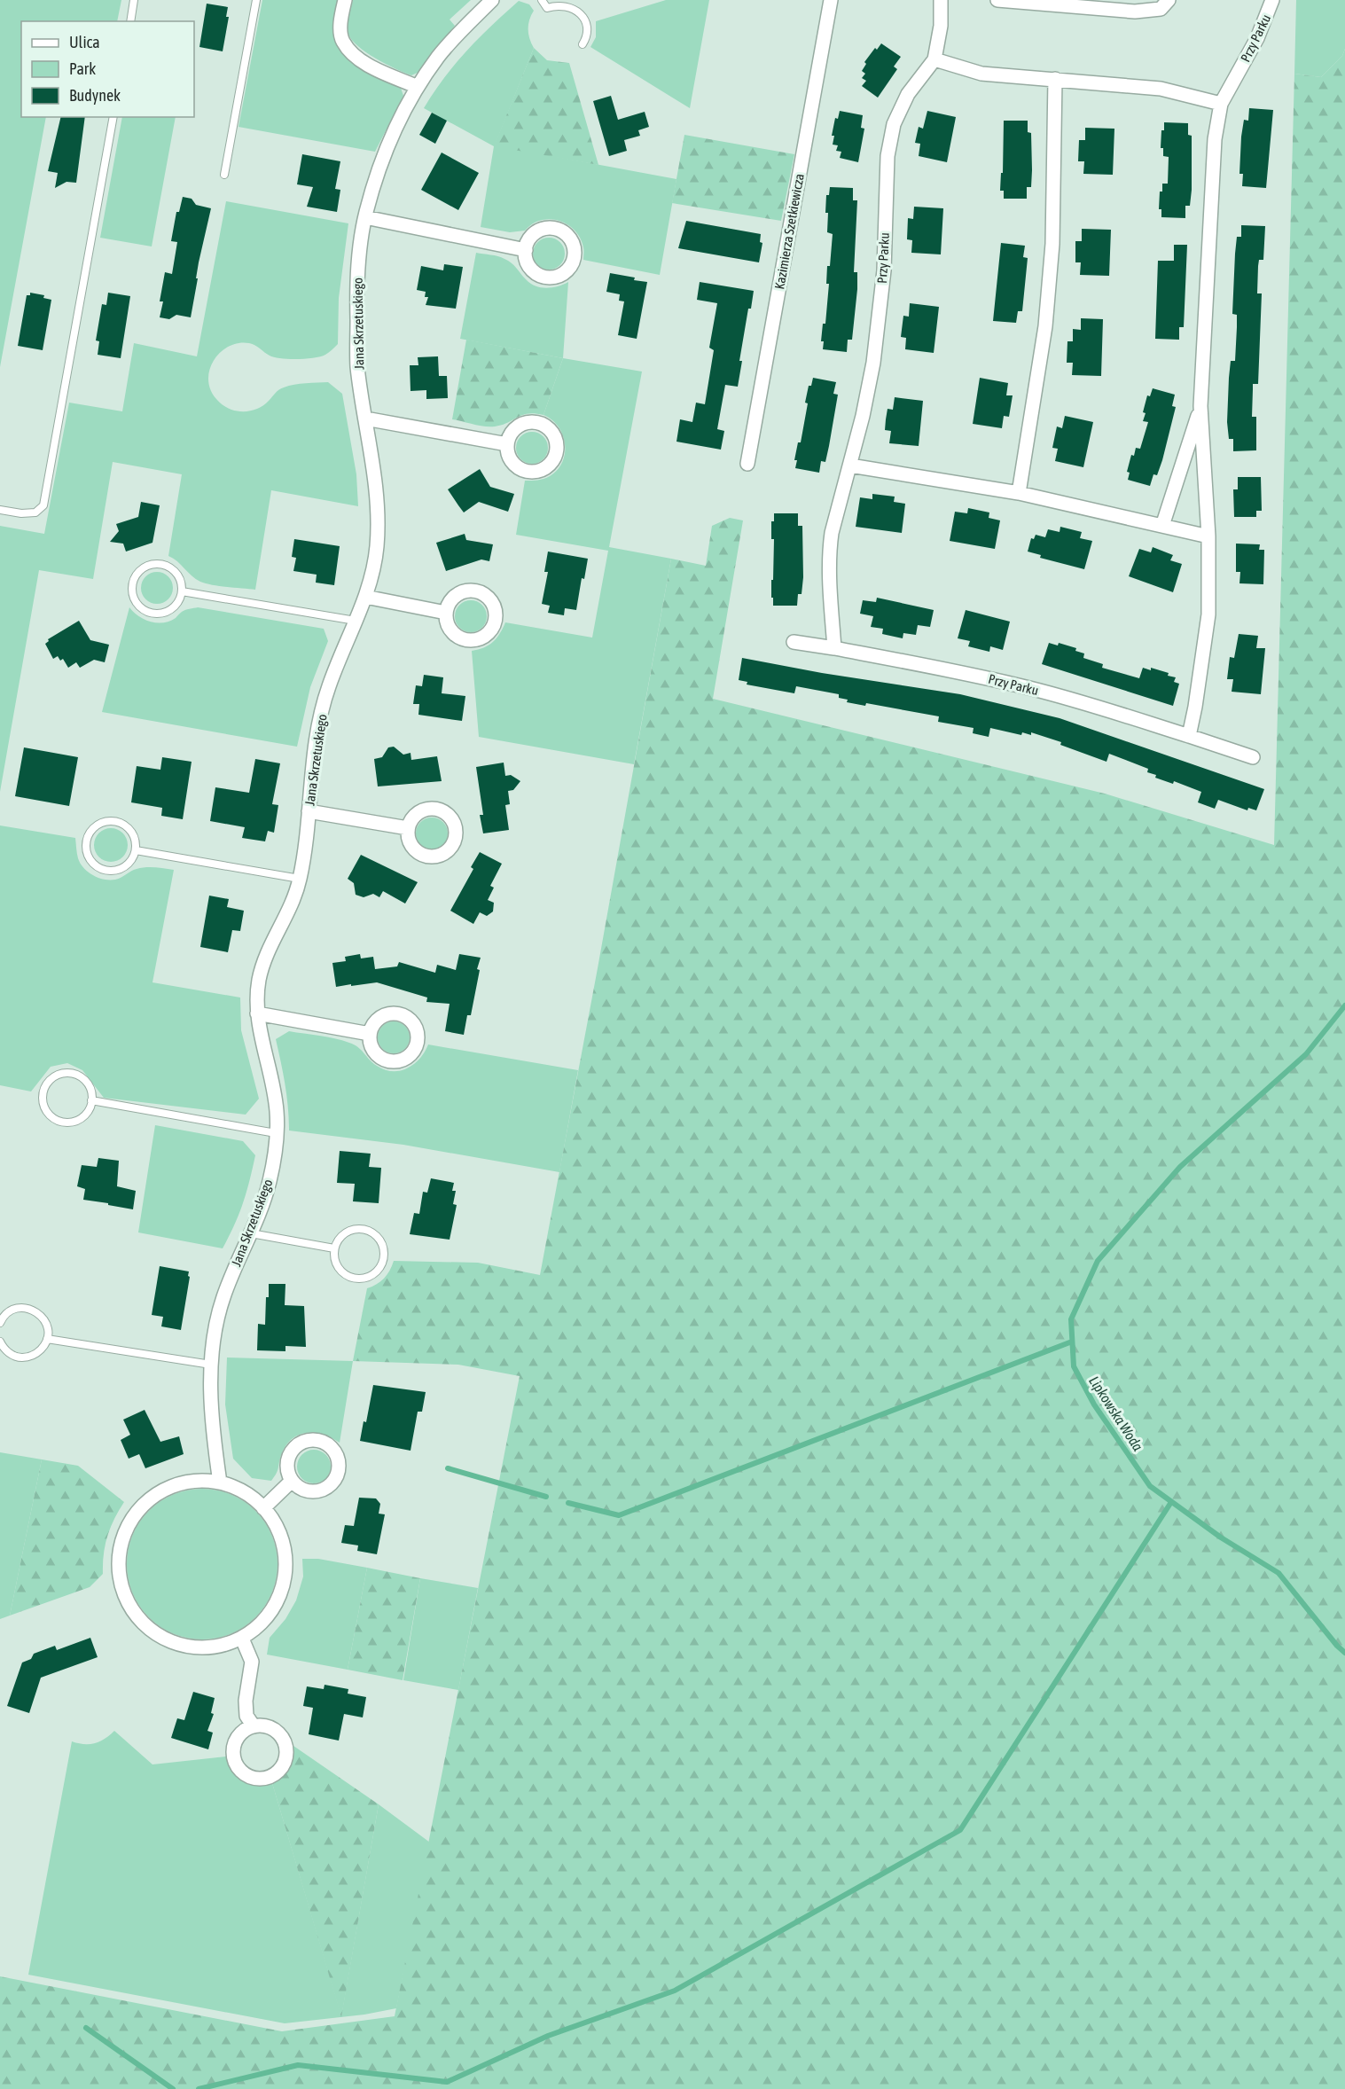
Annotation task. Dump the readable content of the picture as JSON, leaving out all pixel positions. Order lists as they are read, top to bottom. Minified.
{"streets":{"street":["Przy Parku","Kazimierza Szetkiewicza","Jana Skrzetuskiego"]},"water":["Lipkowska Woda"],"legend":["Ulica","Park","Budynek"]}
